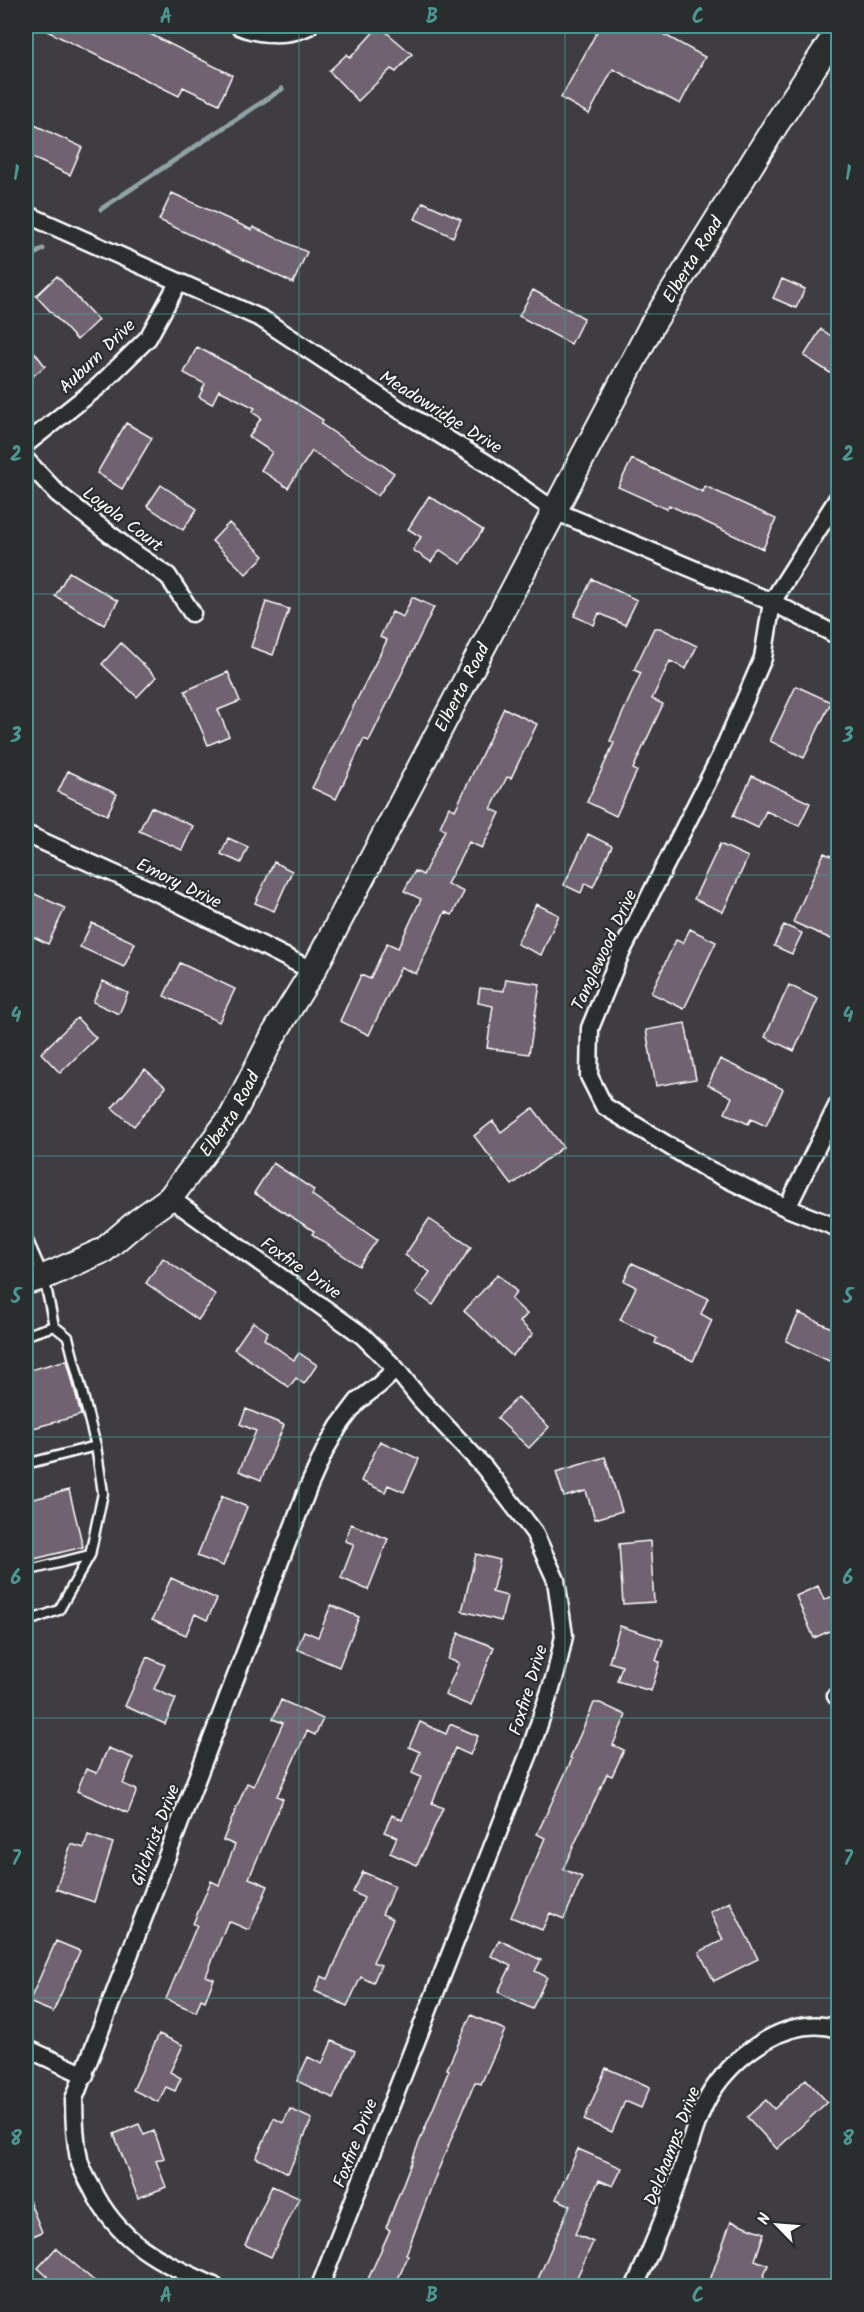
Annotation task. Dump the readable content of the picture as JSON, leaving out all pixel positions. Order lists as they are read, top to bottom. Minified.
{"streets":{"street":["Elberta Road","Auburn Drive","Meadowridge Drive","Loyola Court","Emory Drive","Tanglewood Drive","Foxfire Drive","Gilchrist Drive","Delchamps Drive"]},"crossings":[["Elberta Road","Meadowridge Drive"],["Elberta Road","Emory Drive"],["Elberta Road","Foxfire Drive"],["Auburn Drive","Meadowridge Drive"],["Meadowridge Drive","Tanglewood Drive"],["Foxfire Drive","Gilchrist Drive"]],"north":"top left","grid":{"columns":["A","B","C"],"rows":["1","2","3","4","5","6","7","8"]}}
